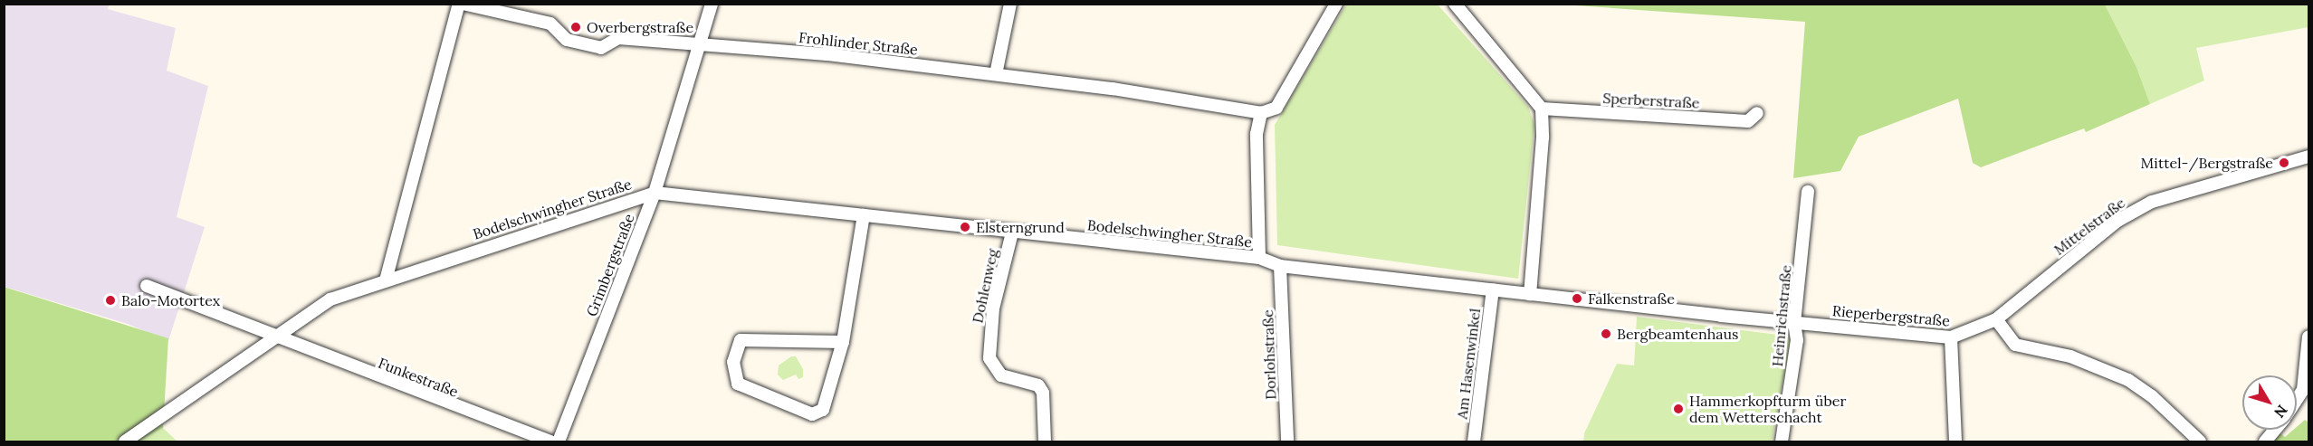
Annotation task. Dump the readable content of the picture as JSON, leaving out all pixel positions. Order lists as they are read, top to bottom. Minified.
{"streets":{"street":["Frohlinder Straße","Sperberstraße","Bodelschwingher Straße","Mittelstraße","Grimbergstraße","Dohlenweg","Heinrichstraße","Rieperbergstraße","Dorlohstraße","Am Hasenwinkel","Funkestraße"]},"crossings":[["Frohlinder Straße","Grimbergstraße"],["Bodelschwingher Straße","Grimbergstraße"],["Bodelschwingher Straße","Dohlenweg"],["Bodelschwingher Straße","Heinrichstraße"],["Bodelschwingher Straße","Rieperbergstraße"],["Bodelschwingher Straße","Dorlohstraße"],["Bodelschwingher Straße","Am Hasenwinkel"],["Bodelschwingher Straße","Funkestraße"],["Mittelstraße","Rieperbergstraße"],["Heinrichstraße","Rieperbergstraße"]],"places":["Overbergstraße","Mittel-/Bergstraße","Elsterngrund","Falkenstraße","Balo-Motortex","Bergbeamtenhaus","Hammerkopfturm über dem Wetterschacht"],"north":"bottom right"}
